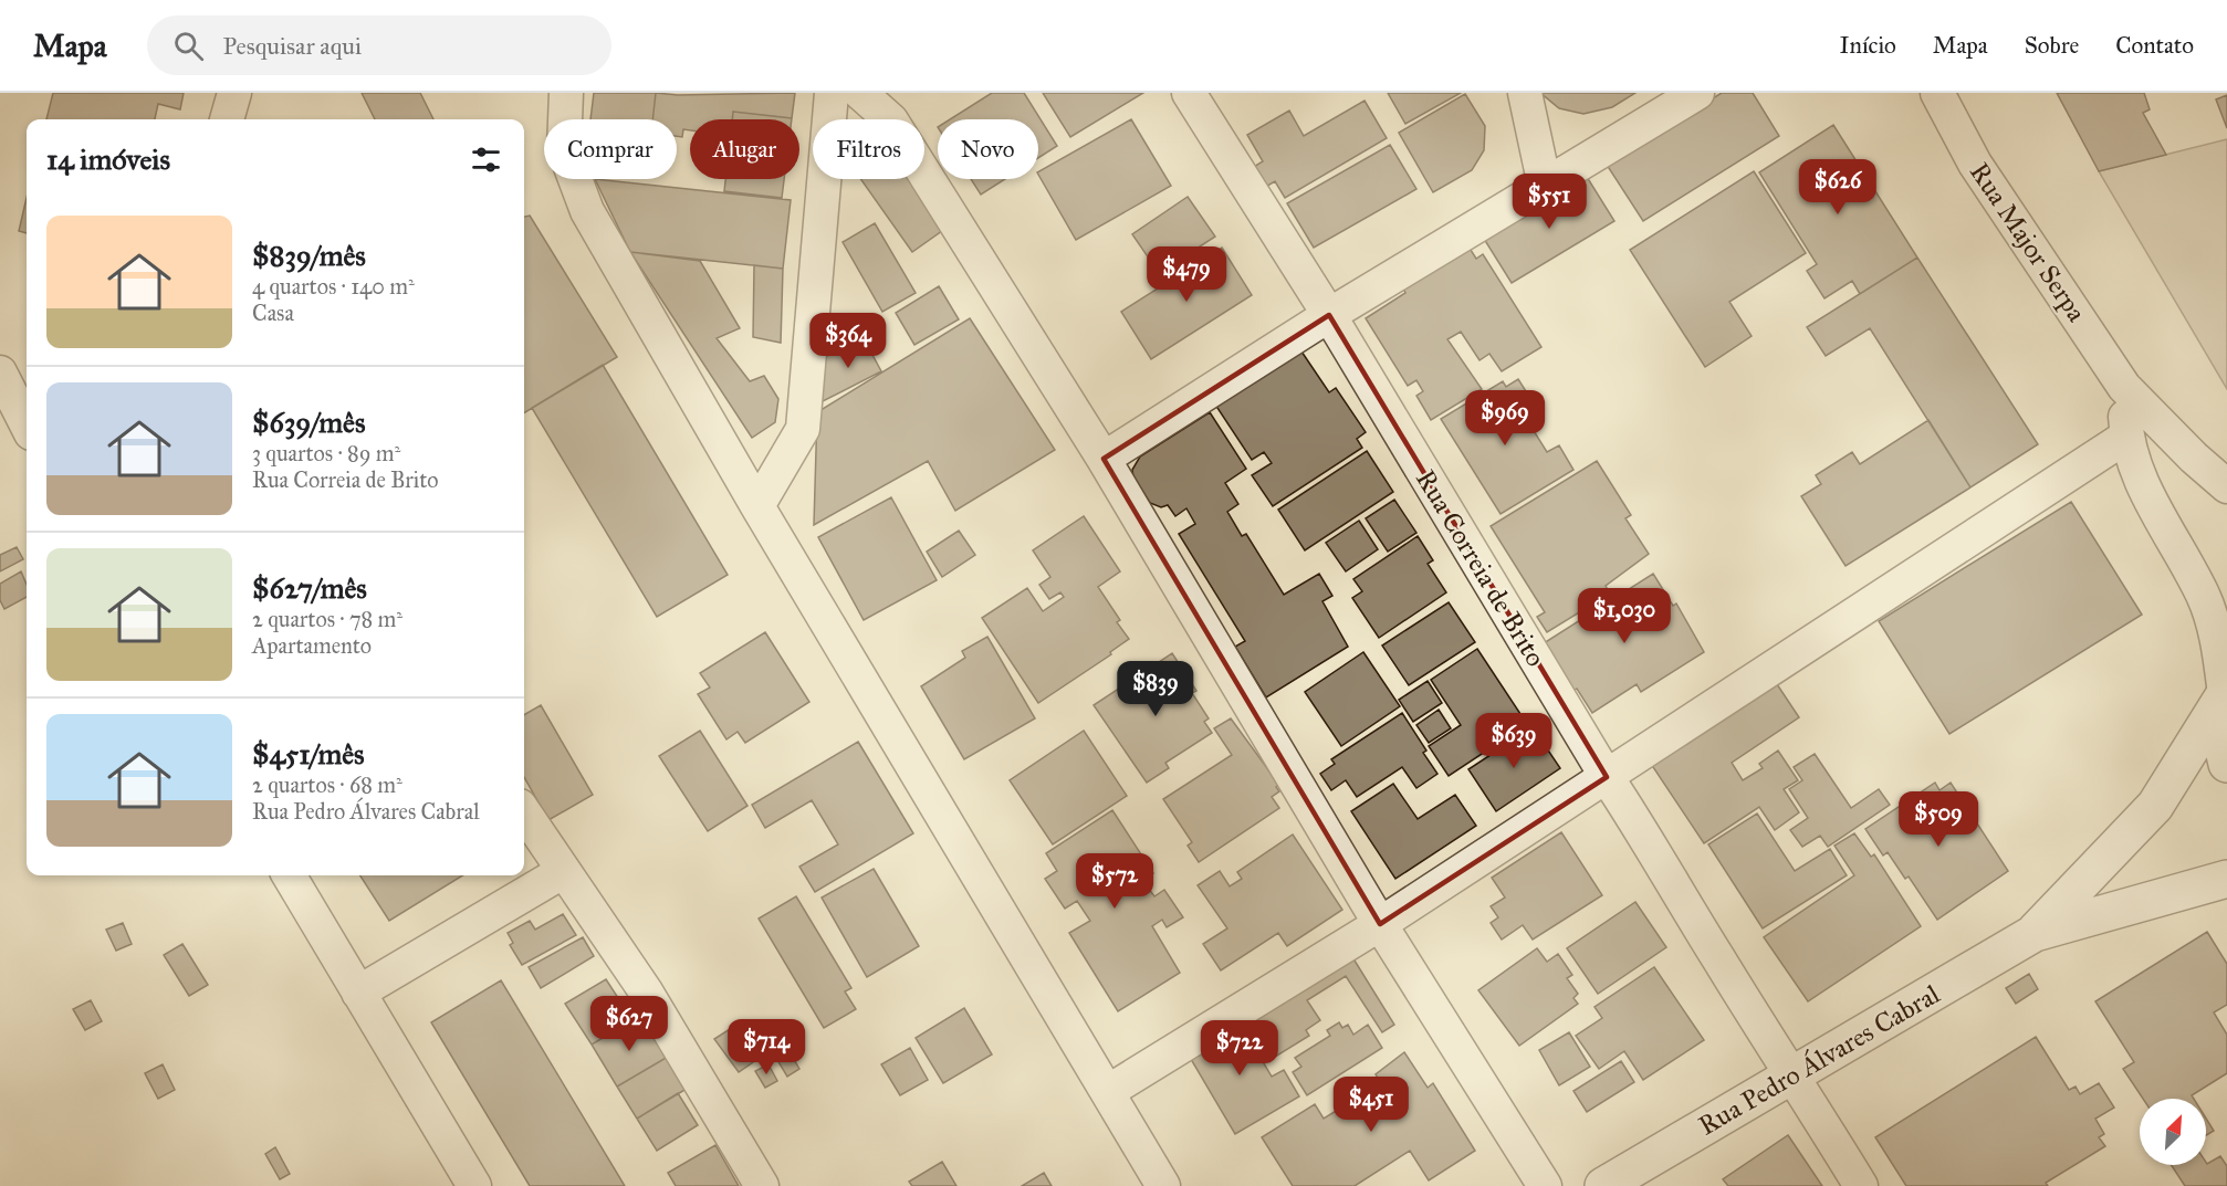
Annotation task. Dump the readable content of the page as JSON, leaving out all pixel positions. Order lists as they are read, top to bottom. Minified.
{"streets":{"street":["Rua Major Serpa","Rua Correia de Brito","Rua Pedro Álvares Cabral"]},"crossings":[["Rua Correia de Brito","Rua Pedro Álvares Cabral"]],"north":"top right","page":{"header":"Mapa","search":"Pesquisar aqui","nav":["Início","Mapa","Sobre","Contato"],"chip":["Comprar","Alugar","Filtros","Novo"],"heading":"14 imóveis","price":["$626","$551","$479","$364","$969","$1,030","$839","$639","$509","$572","$627","$714","$722","$451"],"list":[{"name":"$839/mês","note":"4 quartos · 140 m² · Casa"},{"name":"$639/mês","note":"3 quartos · 89 m² · Rua Correia de Brito"},{"name":"$627/mês","note":"2 quartos · 78 m² · Apartamento"},{"name":"$451/mês","note":"2 quartos · 68 m² · Rua Pedro Álvares Cabral"}]}}
